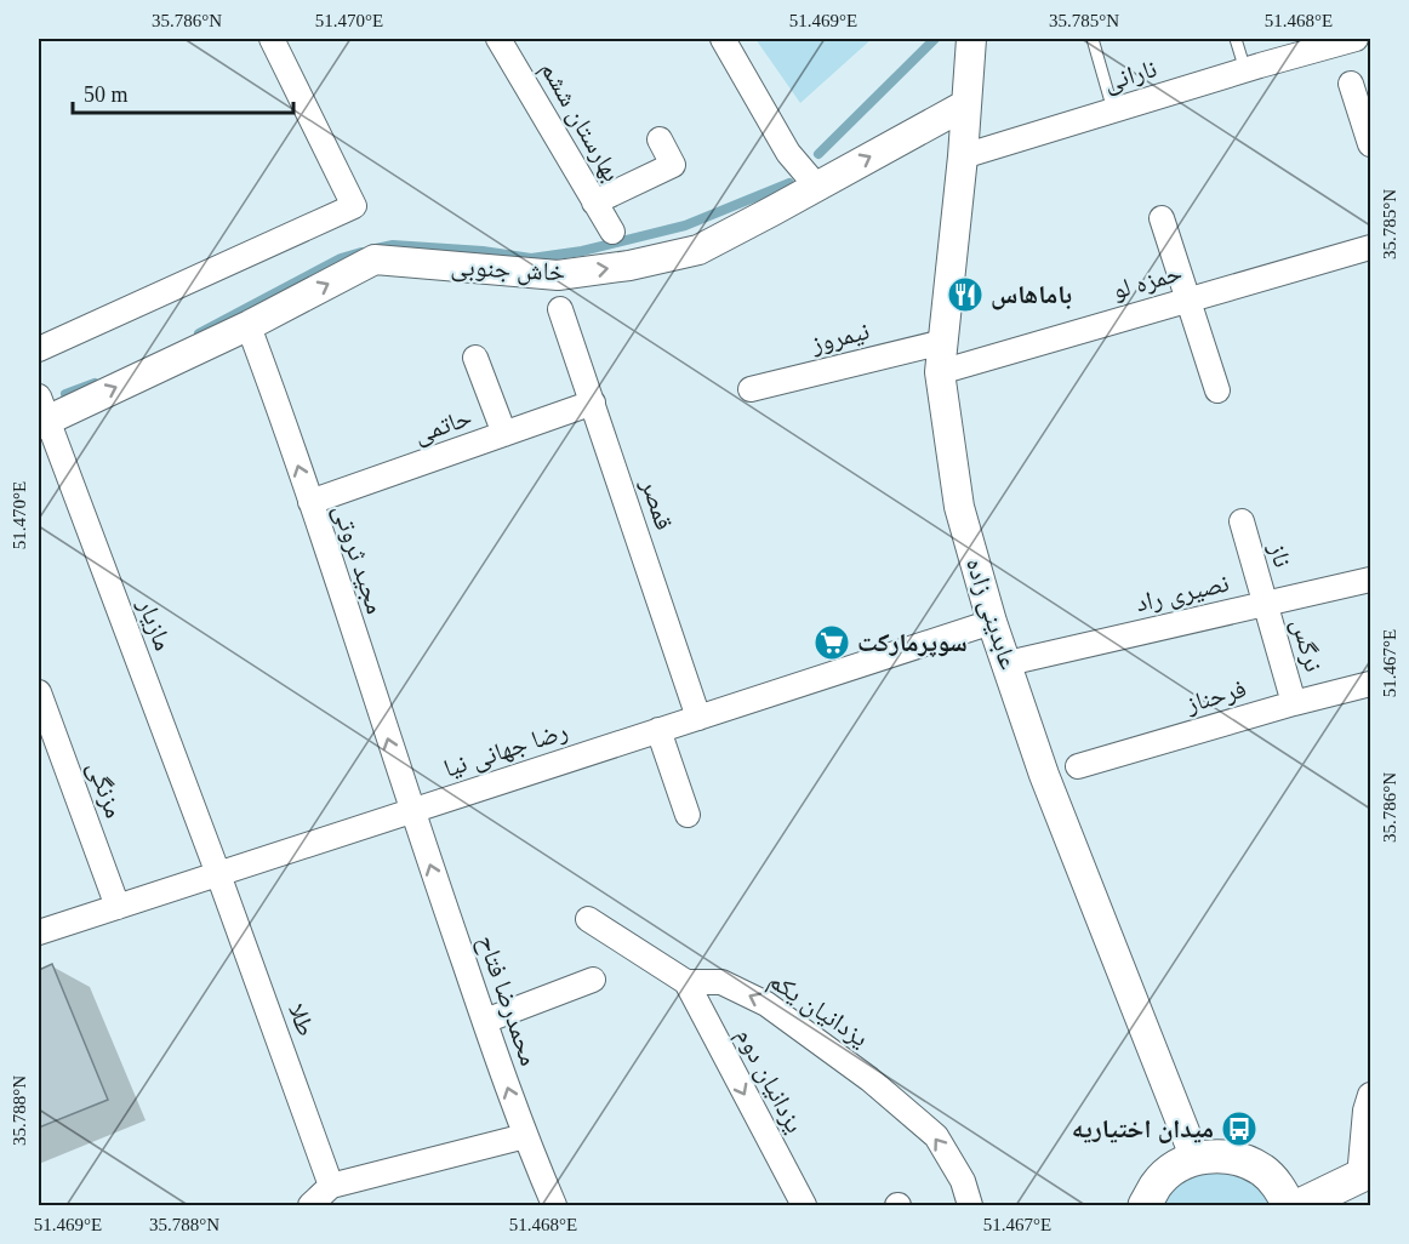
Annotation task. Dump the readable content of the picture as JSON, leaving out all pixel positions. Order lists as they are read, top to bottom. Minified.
{"streets":{"street":["نارانی","بهارستان ششم","خاش جنوبی","حمزه لو","نیمروز","حاتمی","قمصر","ناز","مجید ثروتی","نصیری راد","عابدینی زاده","مازیار","نرگس","فرحناز","رضا جهانی نیا","مزنگی","محمدرضا فتاح","یزدانیان یکم","طلا","یزدانیان دوم"]},"crossings":[["نارانی","عابدینی زاده"],["خاش جنوبی","مجید ثروتی"],["خاش جنوبی","عابدینی زاده"],["خاش جنوبی","مازیار"],["حمزه لو","عابدینی زاده"],["نیمروز","عابدینی زاده"],["حاتمی","قمصر"],["حاتمی","مجید ثروتی"],["قمصر","رضا جهانی نیا"],["ناز","نصیری راد"],["ناز","نرگس"],["مجید ثروتی","رضا جهانی نیا"],["مجید ثروتی","محمدرضا فتاح"],["نصیری راد","عابدینی زاده"],["نصیری راد","نرگس"],["عابدینی زاده","رضا جهانی نیا"],["مازیار","رضا جهانی نیا"],["مازیار","طلا"],["نرگس","فرحناز"],["رضا جهانی نیا","مزنگی"],["رضا جهانی نیا","محمدرضا فتاح"],["رضا جهانی نیا","طلا"],["یزدانیان یکم","یزدانیان دوم"]],"one_way":["خاش جنوبی","مجید ثروتی","محمدرضا فتاح","یزدانیان یکم","یزدانیان دوم"],"places":{"restaurant":["باماهاس"],"supermarket":["سوپرمارکت"],"bus stop":["میدان اختیاریه"]},"scale_bar":"50 m","coordinates":["35.786°N","51.470°E","51.469°E","35.785°N","51.468°E","51.467°E","35.788°N"]}
